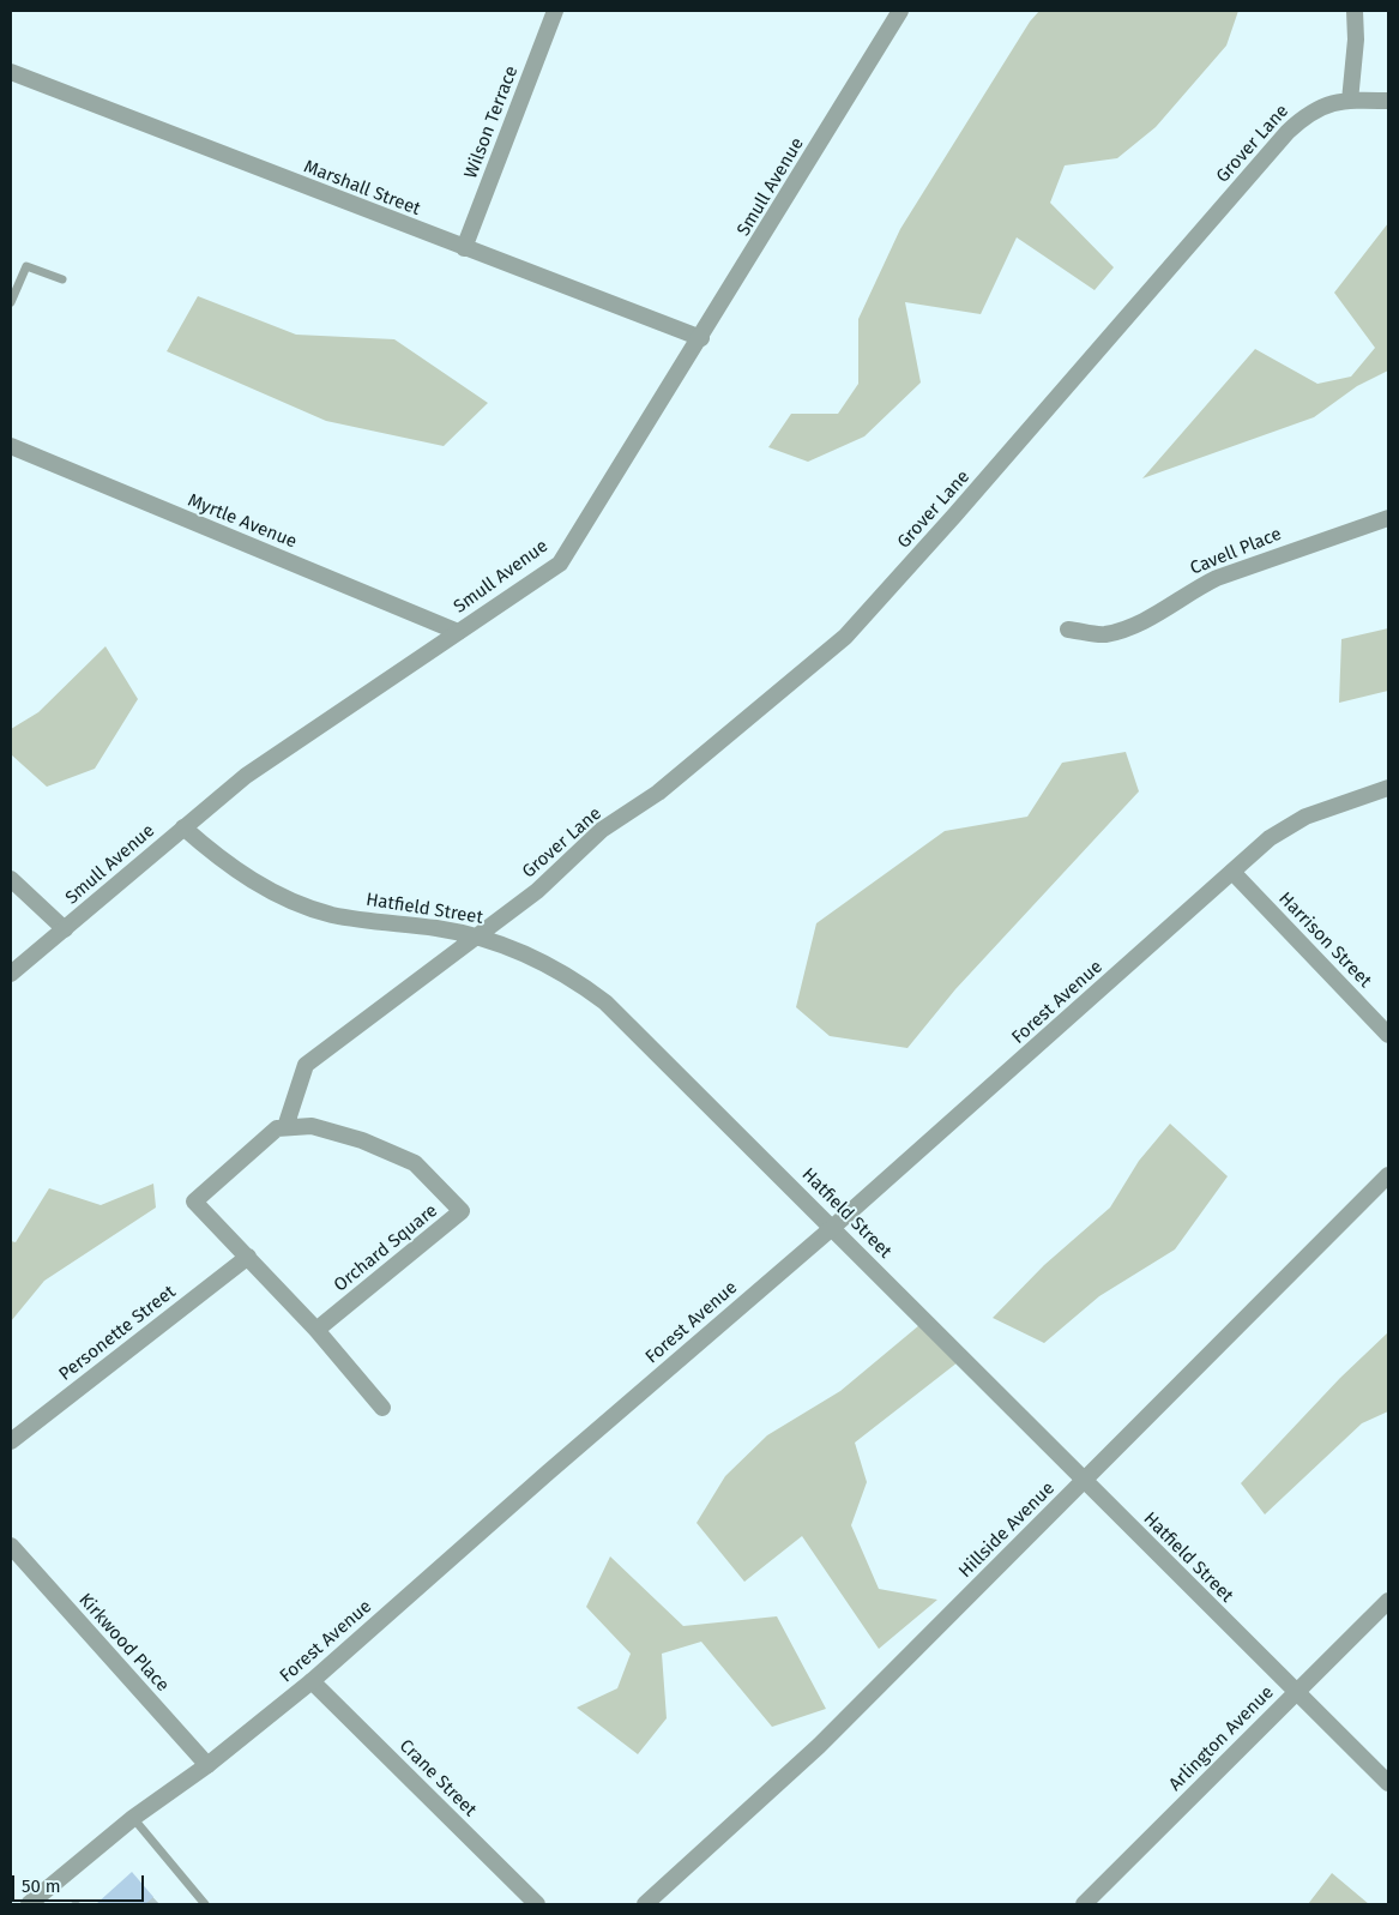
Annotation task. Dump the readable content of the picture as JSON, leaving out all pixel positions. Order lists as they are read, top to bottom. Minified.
{"streets":{"street":["Wilson Terrace","Grover Lane","Smull Avenue","Marshall Street","Myrtle Avenue","Cavell Place","Hatfield Street","Harrison Street","Forest Avenue","Orchard Square","Personette Street","Hillside Avenue","Kirkwood Place","Arlington Avenue","Crane Street"]},"crossings":[["Wilson Terrace","Marshall Street"],["Grover Lane","Hatfield Street"],["Smull Avenue","Marshall Street"],["Smull Avenue","Myrtle Avenue"],["Smull Avenue","Hatfield Street"],["Hatfield Street","Forest Avenue"],["Hatfield Street","Hillside Avenue"],["Hatfield Street","Arlington Avenue"],["Harrison Street","Forest Avenue"],["Forest Avenue","Kirkwood Place"],["Forest Avenue","Crane Street"]],"scale_bar":"50 m"}
